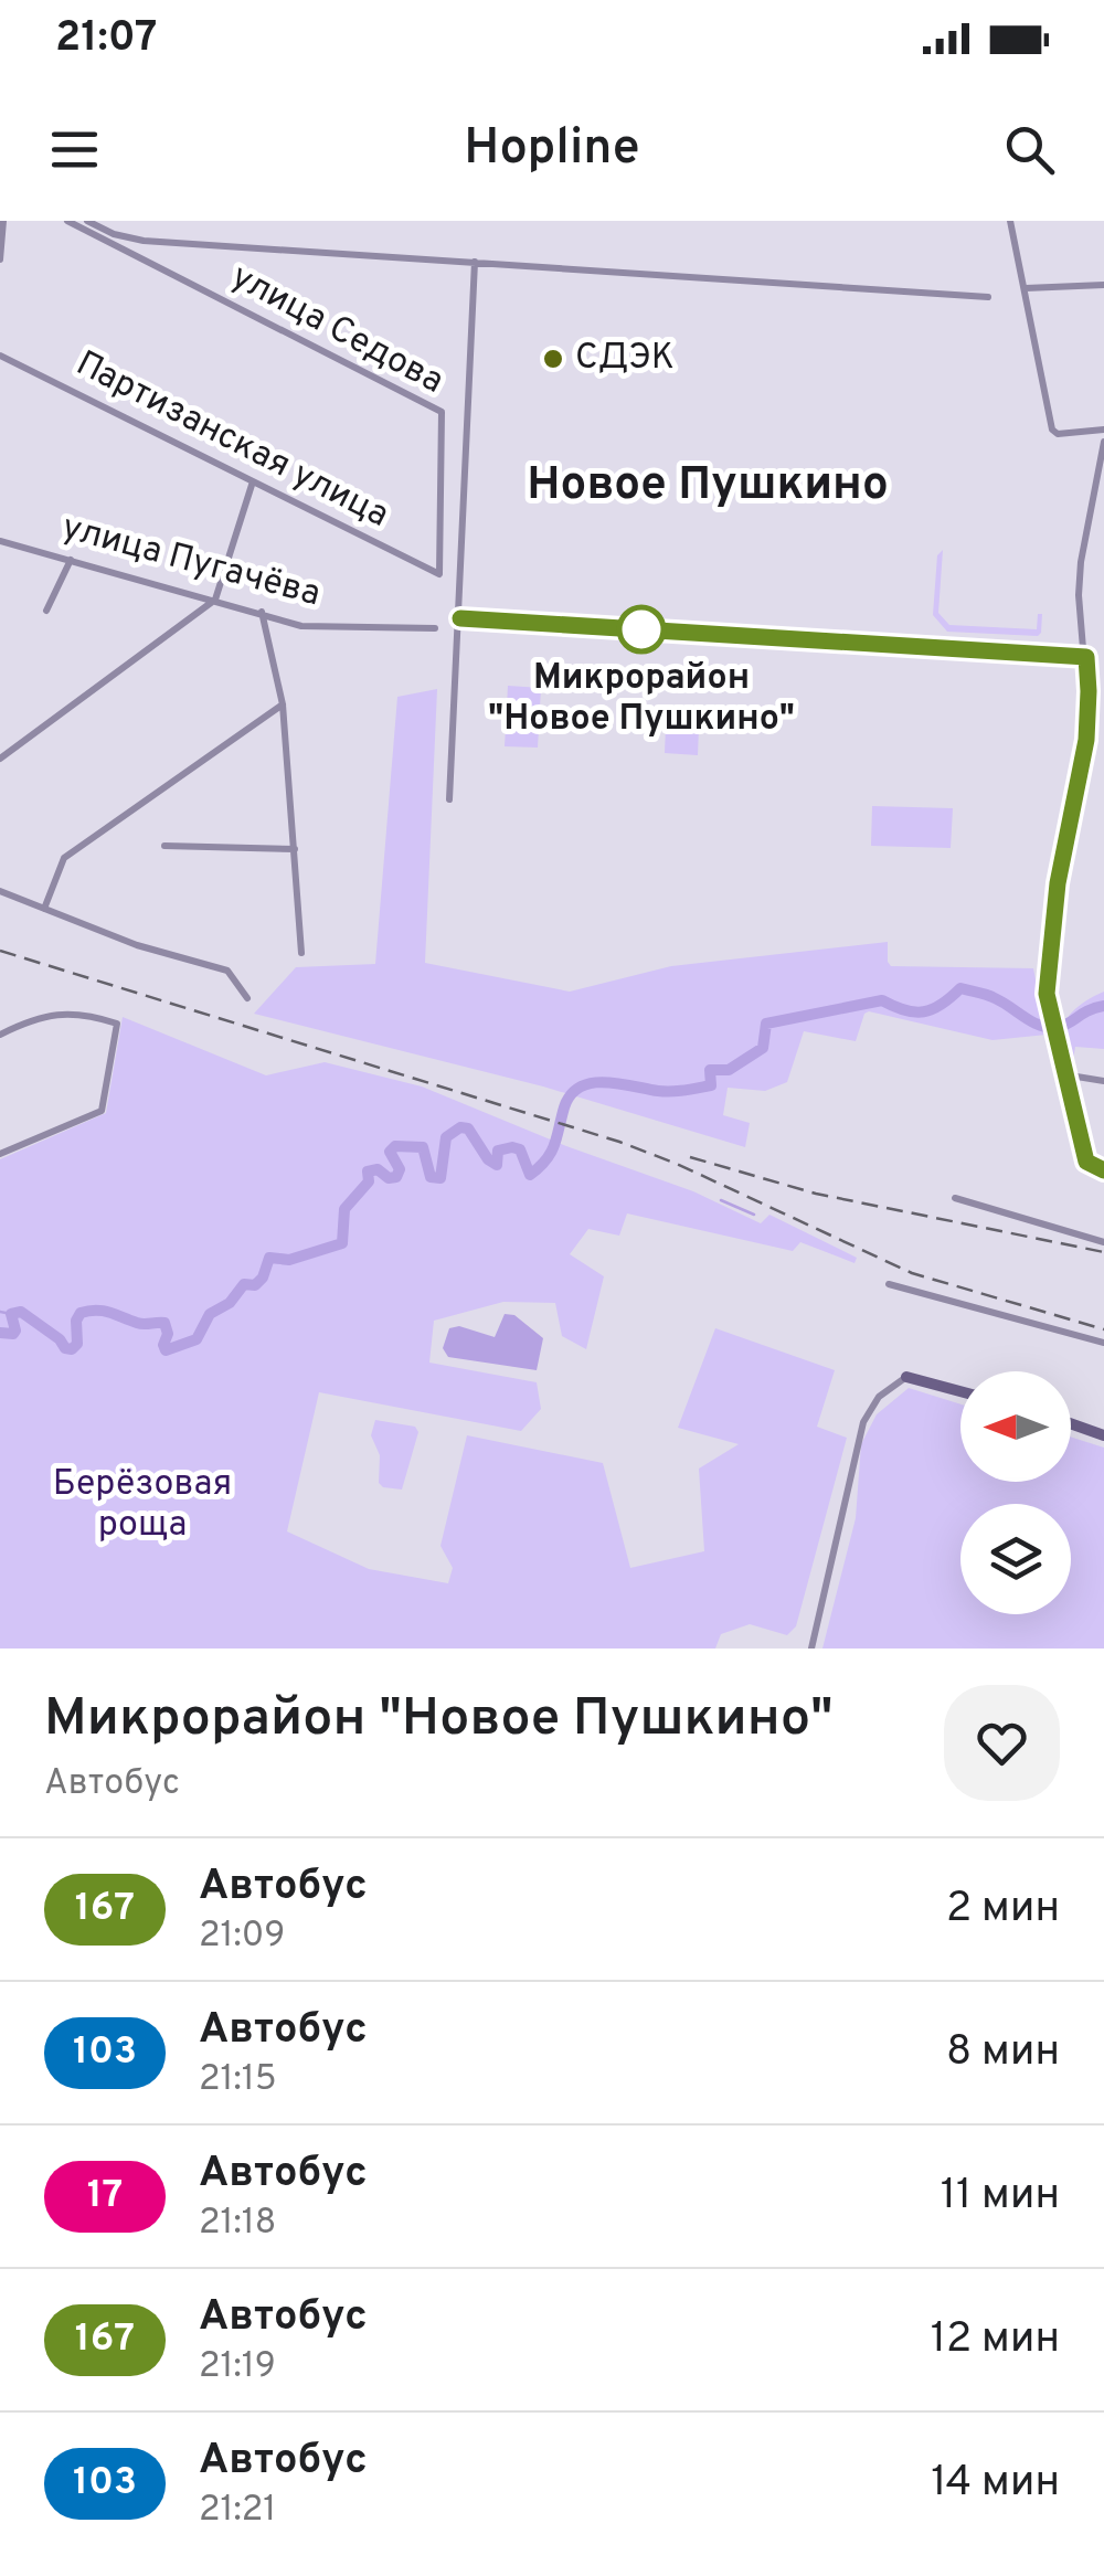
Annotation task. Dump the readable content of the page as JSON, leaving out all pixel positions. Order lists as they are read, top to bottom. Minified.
{"streets":{"street":["улица Седова","Партизанская улица","улица Пугачёва"]},"crossings":[["улица Седова","Партизанская улица"]],"districts":["Новое Пушкино"],"parks":["Берёзовая роща"],"places":["СДЭК","Микрорайон \"Новое Пушкино\""],"lines":["bus line 167"],"north":"left","page":{"status":"21:07","header":"Hopline","heading":["Микрорайон \"Новое Пушкино\"","Автобус"],"list":[{"mark":"167","name":"Автобус","note":"21:09","value":"2 мин"},{"mark":"103","name":"Автобус","note":"21:15","value":"8 мин"},{"mark":"17","name":"Автобус","note":"21:18","value":"11 мин"},{"mark":"167","name":"Автобус","note":"21:19","value":"12 мин"},{"mark":"103","name":"Автобус","note":"21:21","value":"14 мин"}]}}
